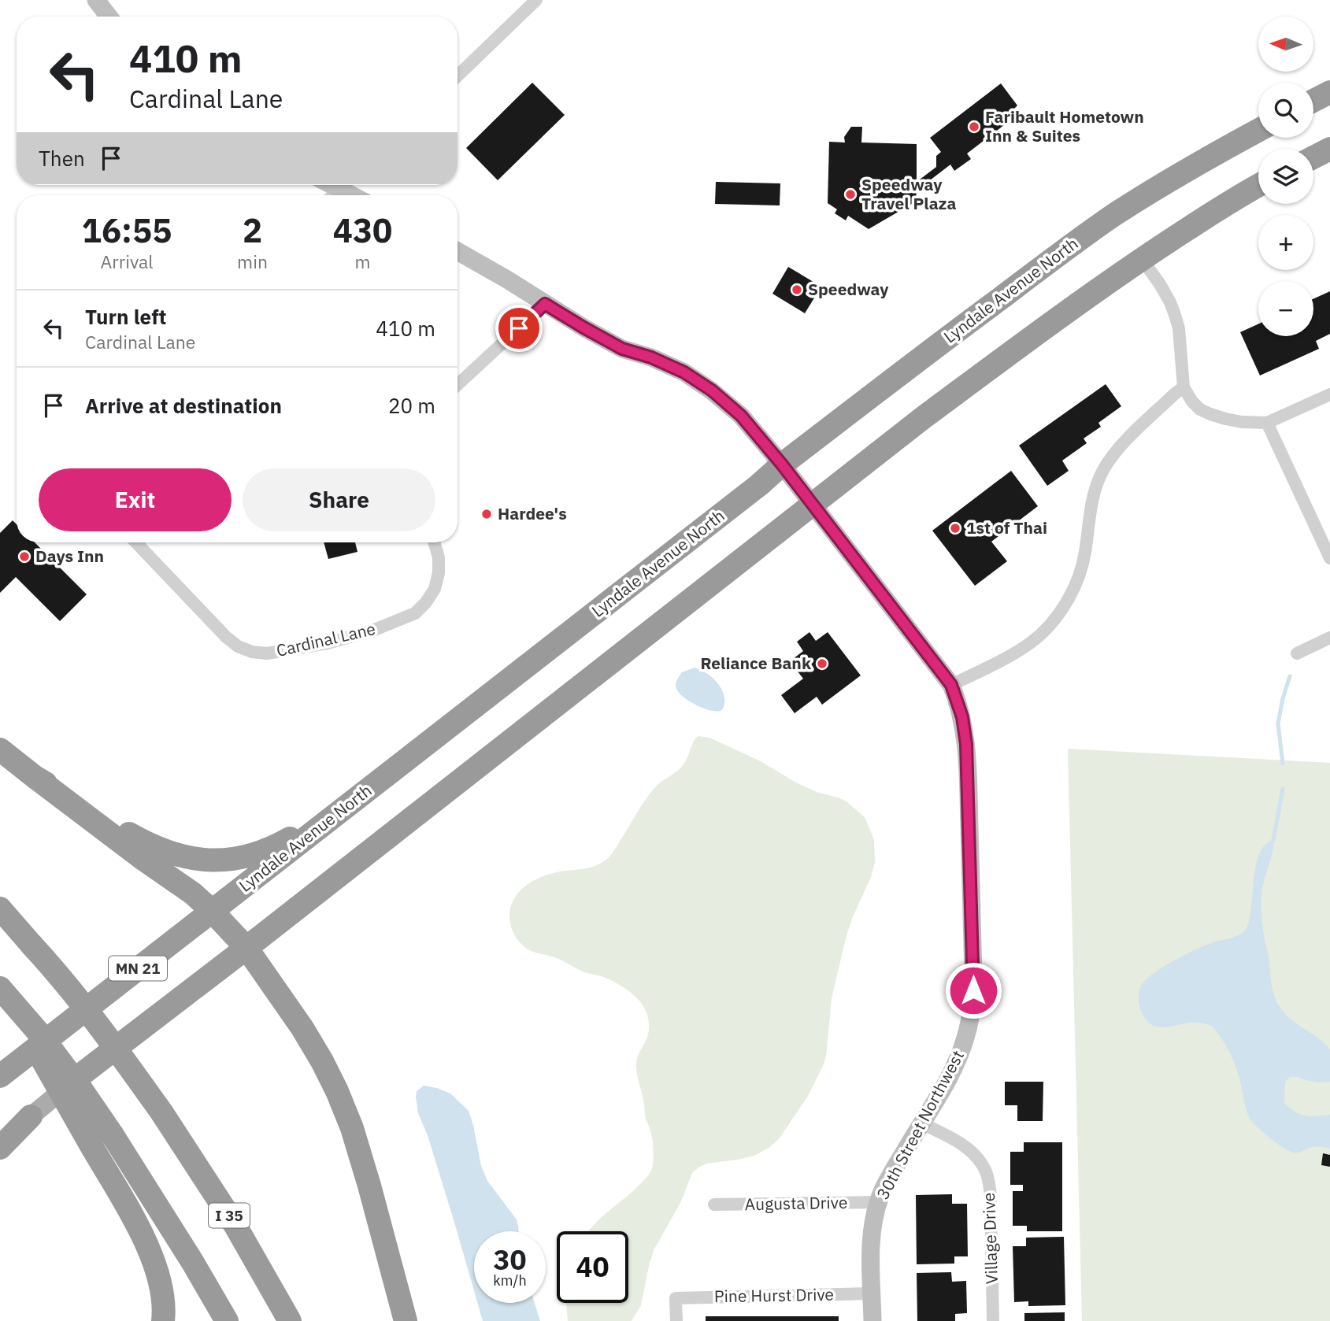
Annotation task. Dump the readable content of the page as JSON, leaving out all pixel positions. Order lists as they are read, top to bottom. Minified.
{"streets":{"highway":["Lyndale Avenue North","MN 21","I 35"],"street":["Cardinal Lane","30th Street Northwest","Augusta Drive","Village Drive","Pine Hurst Drive"]},"crossings":[["Lyndale Avenue North","30th Street Northwest"],["30th Street Northwest","Augusta Drive"],["30th Street Northwest","Village Drive"],["30th Street Northwest","Pine Hurst Drive"]],"places":["Faribault Hometown Inn & Suites","Speedway Travel Plaza","Speedway","Hardee's","1st of Thai","Days Inn","Reliance Bank"],"north":"left","page":{"map_buttons":["+","−"],"turn":["410 m","Cardinal Lane"],"then":"Then","eta":["16:55","Arrival","2","min","430","m"],"list":[{"name":"Turn left","note":"Cardinal Lane","value":"410 m"},{"name":"Arrive at destination","value":"20 m"}],"buttons":["Exit","Share"],"speed":"30 km/h","limit":"40"}}
